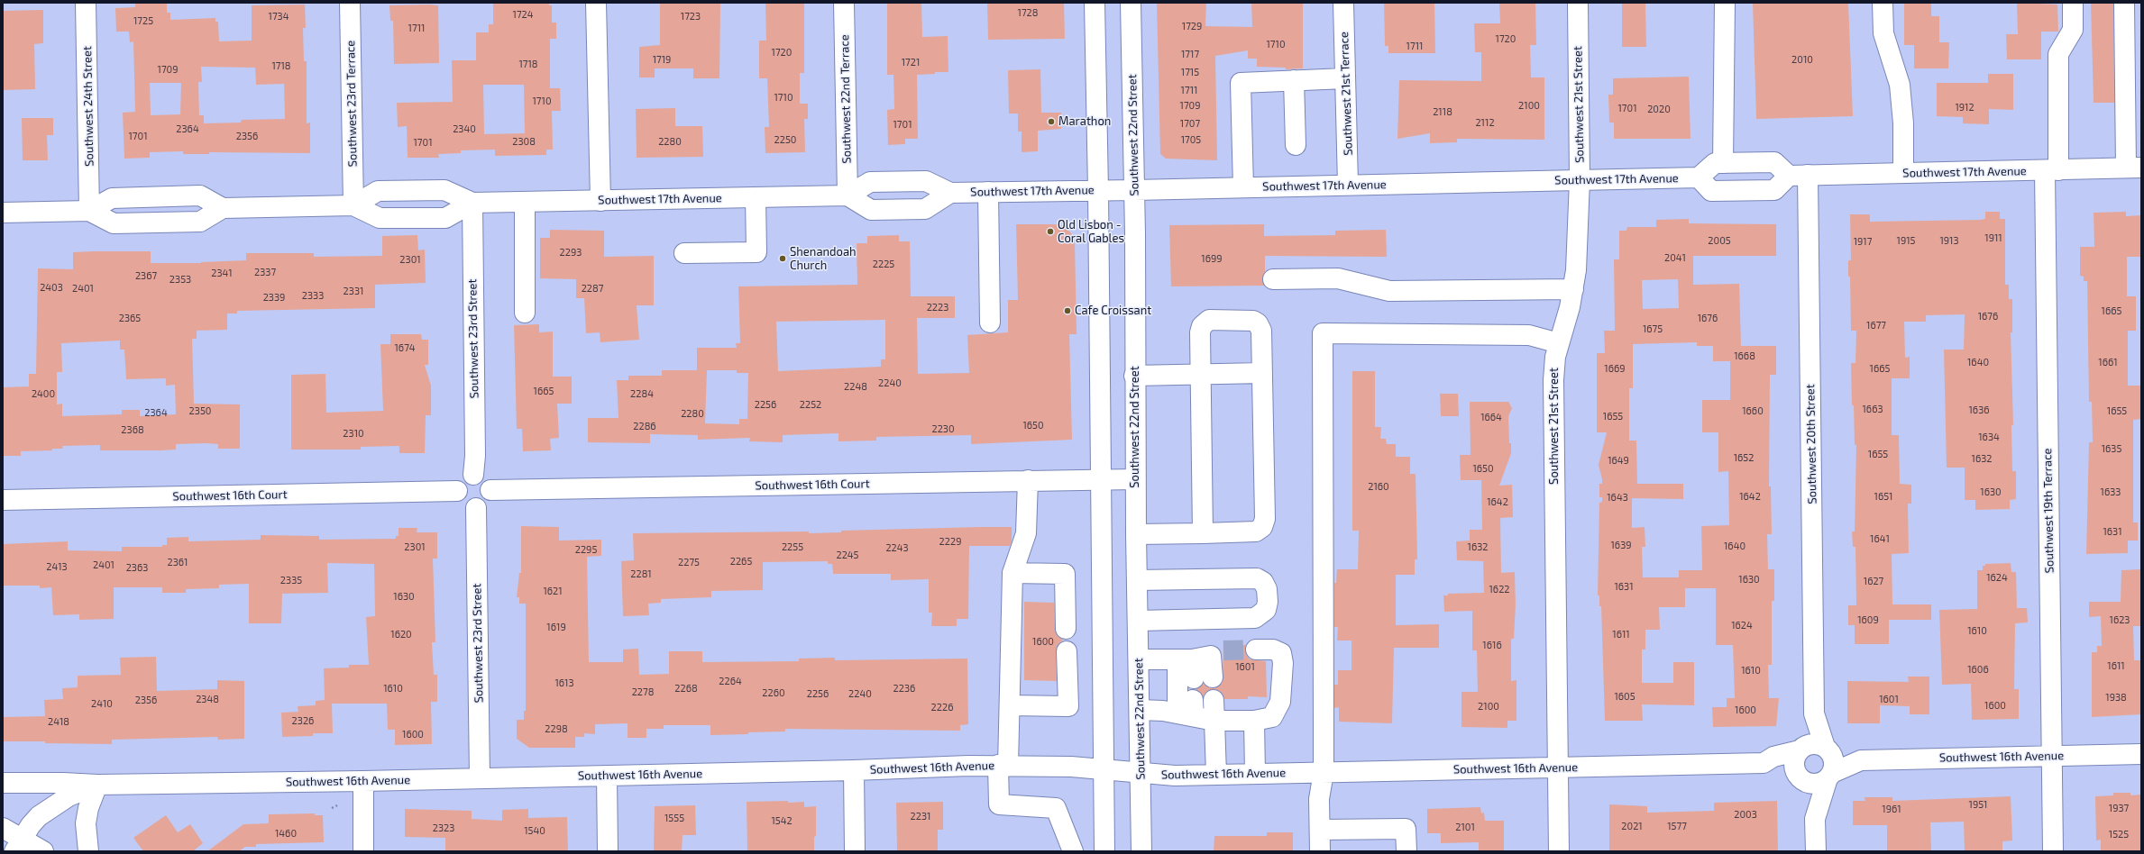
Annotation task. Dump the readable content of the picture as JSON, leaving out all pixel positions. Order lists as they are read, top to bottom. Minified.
{"streets":{"street":["Southwest 21st Terrace","Southwest 22nd Terrace","Southwest 23rd Terrace","Southwest 21st Street","Southwest 24th Street","Southwest 22nd Street","Southwest 17th Avenue","Southwest 23rd Street","Southwest 20th Street","Southwest 16th Court","Southwest 19th Terrace","Southwest 16th Avenue"]},"crossings":[["Southwest 21st Terrace","Southwest 17th Avenue"],["Southwest 22nd Terrace","Southwest 17th Avenue"],["Southwest 23rd Terrace","Southwest 17th Avenue"],["Southwest 21st Street","Southwest 17th Avenue"],["Southwest 21st Street","Southwest 16th Avenue"],["Southwest 24th Street","Southwest 17th Avenue"],["Southwest 22nd Street","Southwest 17th Avenue"],["Southwest 22nd Street","Southwest 16th Court"],["Southwest 22nd Street","Southwest 16th Avenue"],["Southwest 17th Avenue","Southwest 23rd Street"],["Southwest 17th Avenue","Southwest 20th Street"],["Southwest 17th Avenue","Southwest 19th Terrace"],["Southwest 23rd Street","Southwest 16th Court"],["Southwest 23rd Street","Southwest 16th Avenue"],["Southwest 20th Street","Southwest 16th Avenue"],["Southwest 19th Terrace","Southwest 16th Avenue"]],"places":["Marathon","Old Lisbon - Coral Gables","Shenandoah Church","Cafe Croissant"],"house_numbers":["1728","1724","1734","1723","1725","1729","1711","1720","1710","1711","1720","1717","1719","2010","1721","1718","1718","1709","1715","1711","1710","1710","1709","2100","1912","1701","2020","2118","2112","1707","1701","2364","2340","1701","2356","2250","1705","2308","2280","1701","1911","2005","1915","1913","1917","2293","2041","1699","2301","2225","2337","2341","2367","2353","2403","2401","2287","2331","2333","2339","2223","1665","1676","2365","1676","1677","1675","1674","1668","1640","1661","1669","1665","2240","2248","1665","2400","2284","2256","2252","1663","1636","2350","1660","1655","2364","2280","1655","1664","1650","2286","2230","2368","2310","1634","1635","1655","1652","1632","1649","1650","2160","1630","1633","1642","1651","1643","1642","1631","1641","2229","1639","1640","2301","2255","1632","2243","2295","2245","2265","2361","2275","2401","2413","2363","2281","1624","1630","2335","1627","1631","1622","1621","1630","1609","1623","1624","1619","1610","1620","1611","1600","1616","1611","1601","1606","1610","2264","1613","1610","2268","2236","2278","2260","2256","2240","1605","1938","2348","1601","2356","2410","1600","2100","2226","1600","2326","2418","2298","1600","1951","1937","1961","2003","2231","1555","1542","2021","1577","2101","2323","1540","1460","1525"]}
